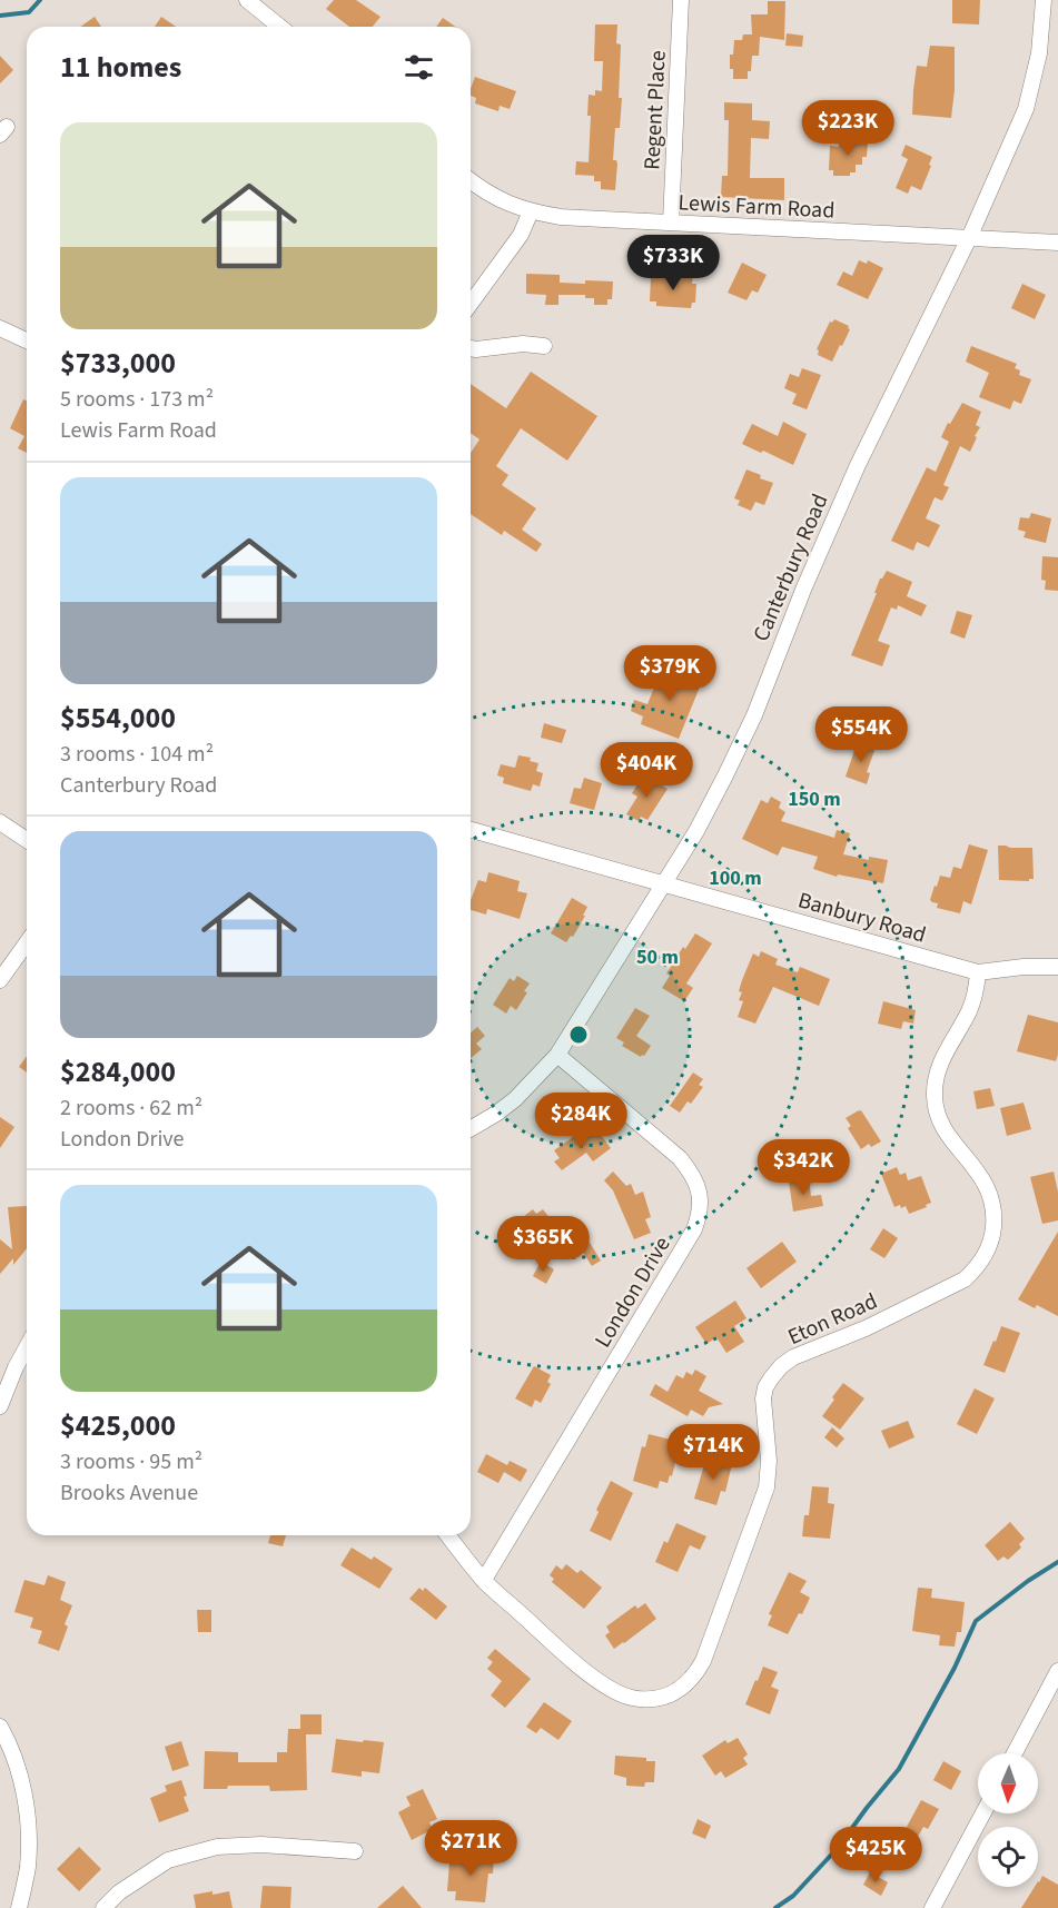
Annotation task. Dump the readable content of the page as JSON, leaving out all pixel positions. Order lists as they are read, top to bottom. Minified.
{"streets":{"street":["Regent Place","Lewis Farm Road","Canterbury Road","Banbury Road","London Drive","Eton Road"]},"crossings":[["Regent Place","Lewis Farm Road"],["Lewis Farm Road","Canterbury Road"],["Canterbury Road","Banbury Road"],["Canterbury Road","London Drive"],["Banbury Road","Eton Road"],["London Drive","Eton Road"]],"north":"bottom","page":{"heading":"11 homes","price":["$223K","$733K","$379K","$554K","$404K","$284K","$342K","$365K","$714K","$271K","$425K"],"list":[{"name":"$733,000","note":"5 rooms · 173 m² · Lewis Farm Road"},{"name":"$554,000","note":"3 rooms · 104 m² · Canterbury Road"},{"name":"$284,000","note":"2 rooms · 62 m² · London Drive"},{"name":"$425,000","note":"3 rooms · 95 m² · Brooks Avenue"}]},"rings":["150 m","100 m","50 m"]}
